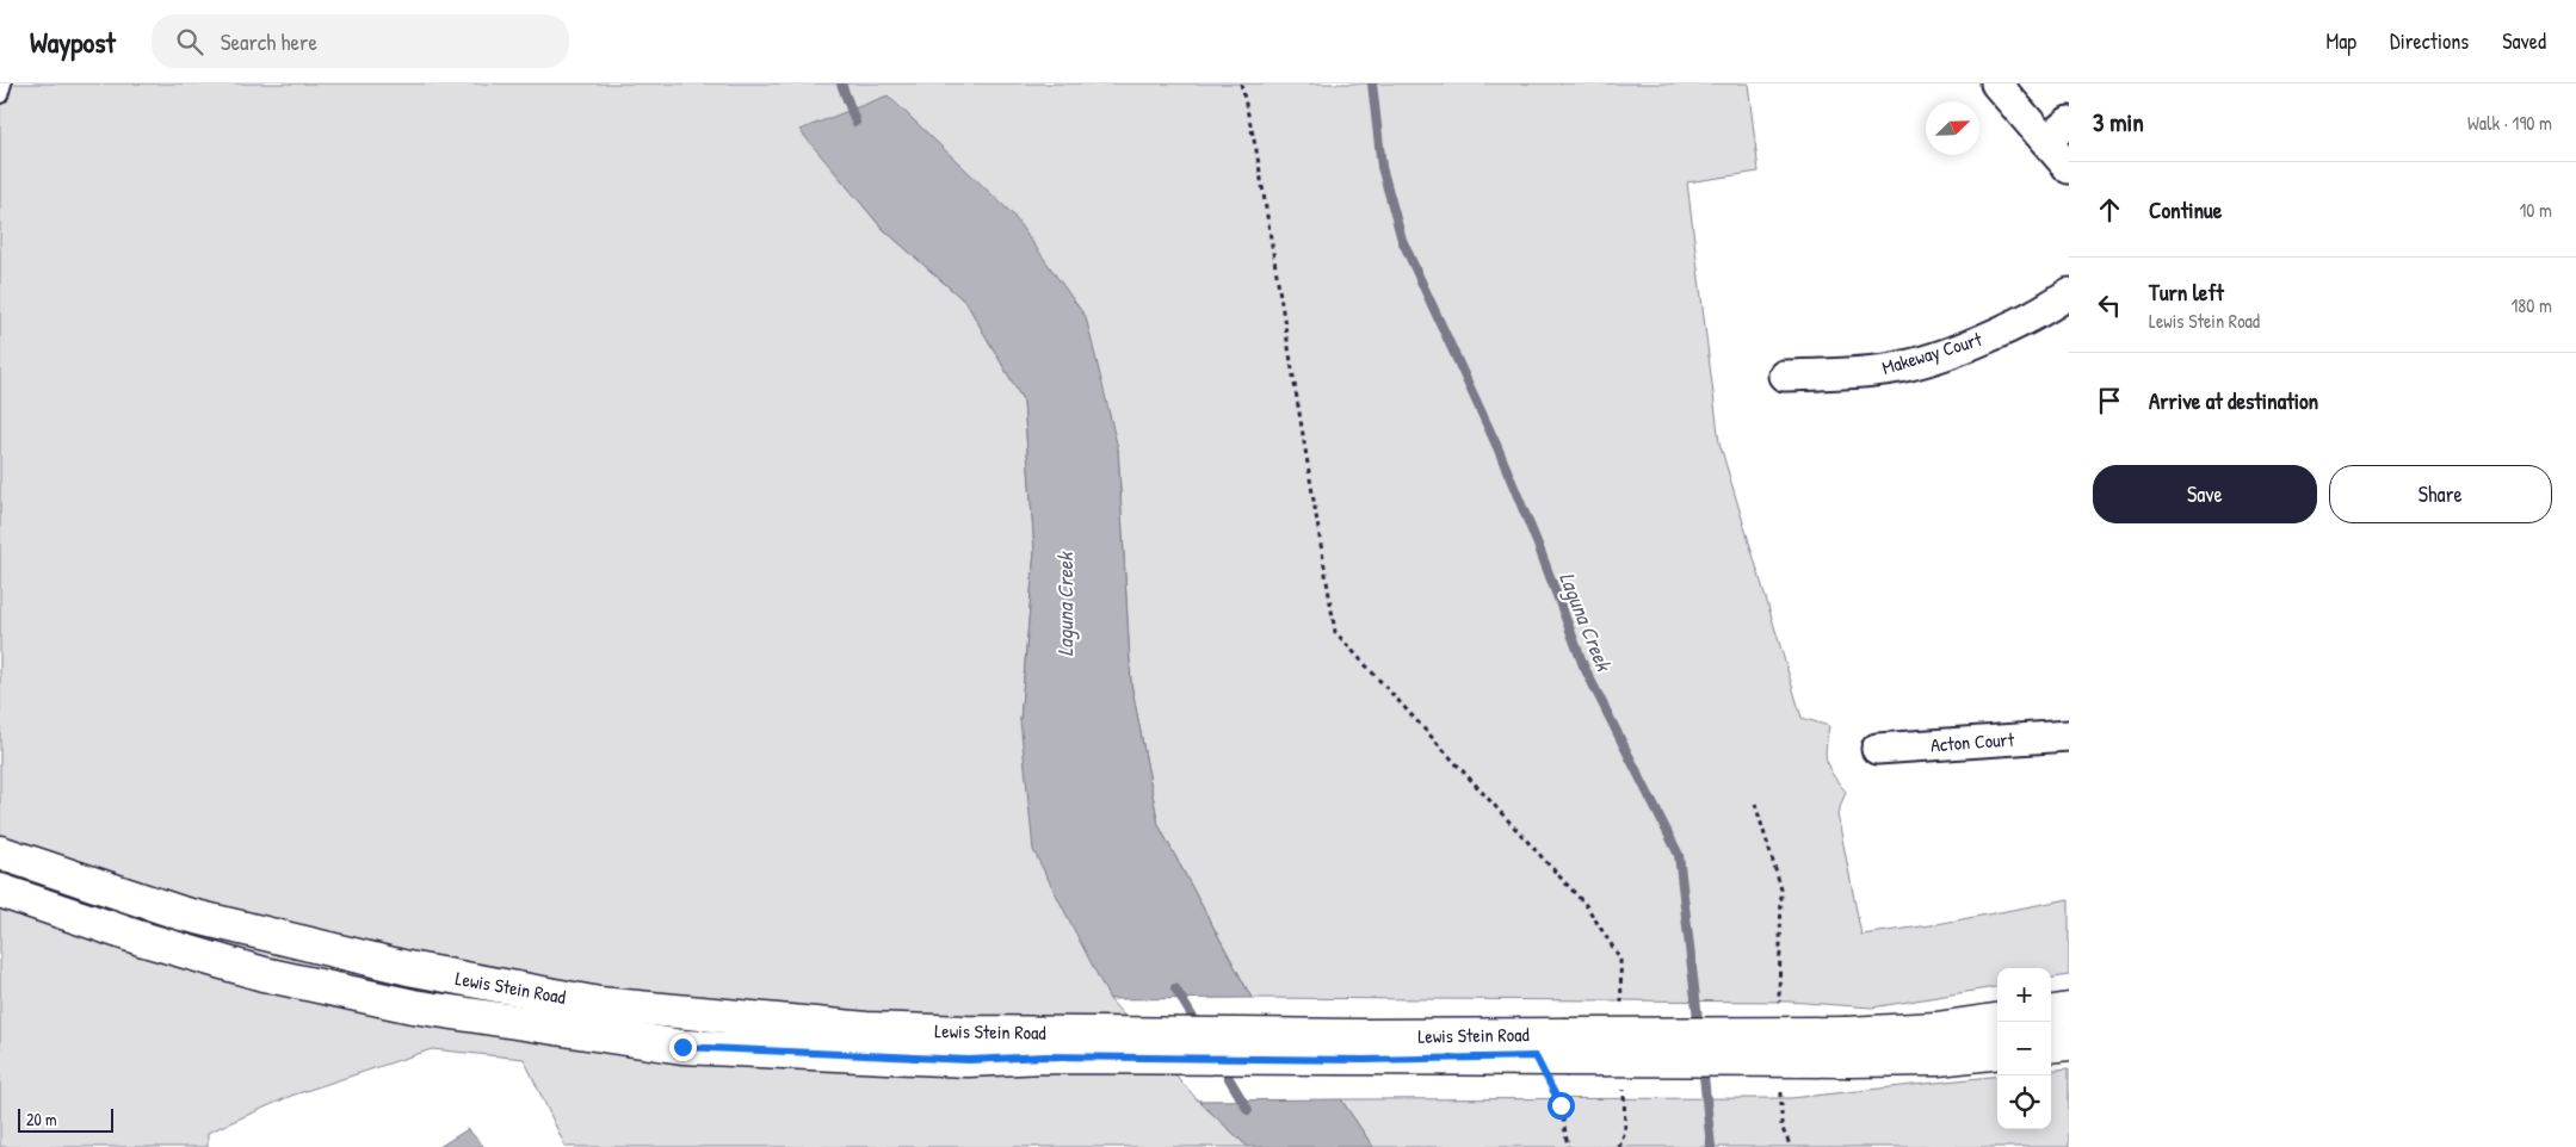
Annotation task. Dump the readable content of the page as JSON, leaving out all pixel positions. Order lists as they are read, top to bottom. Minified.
{"streets":{"street":["Makeway Court","Acton Court","Lewis Stein Road"]},"water":["Laguna Creek"],"scale_bar":"20 m","north":"top right","page":{"header":"Waypost","search":"Search here","nav":["Map","Directions","Saved"],"heading":["3 min","Walk · 190 m"],"list":[["Continue","10 m"],["Turn left","Lewis Stein Road","180 m"],"Arrive at destination"],"buttons":["Save","Share"],"map_buttons":["+","−"],"scale":"20 m"}}
